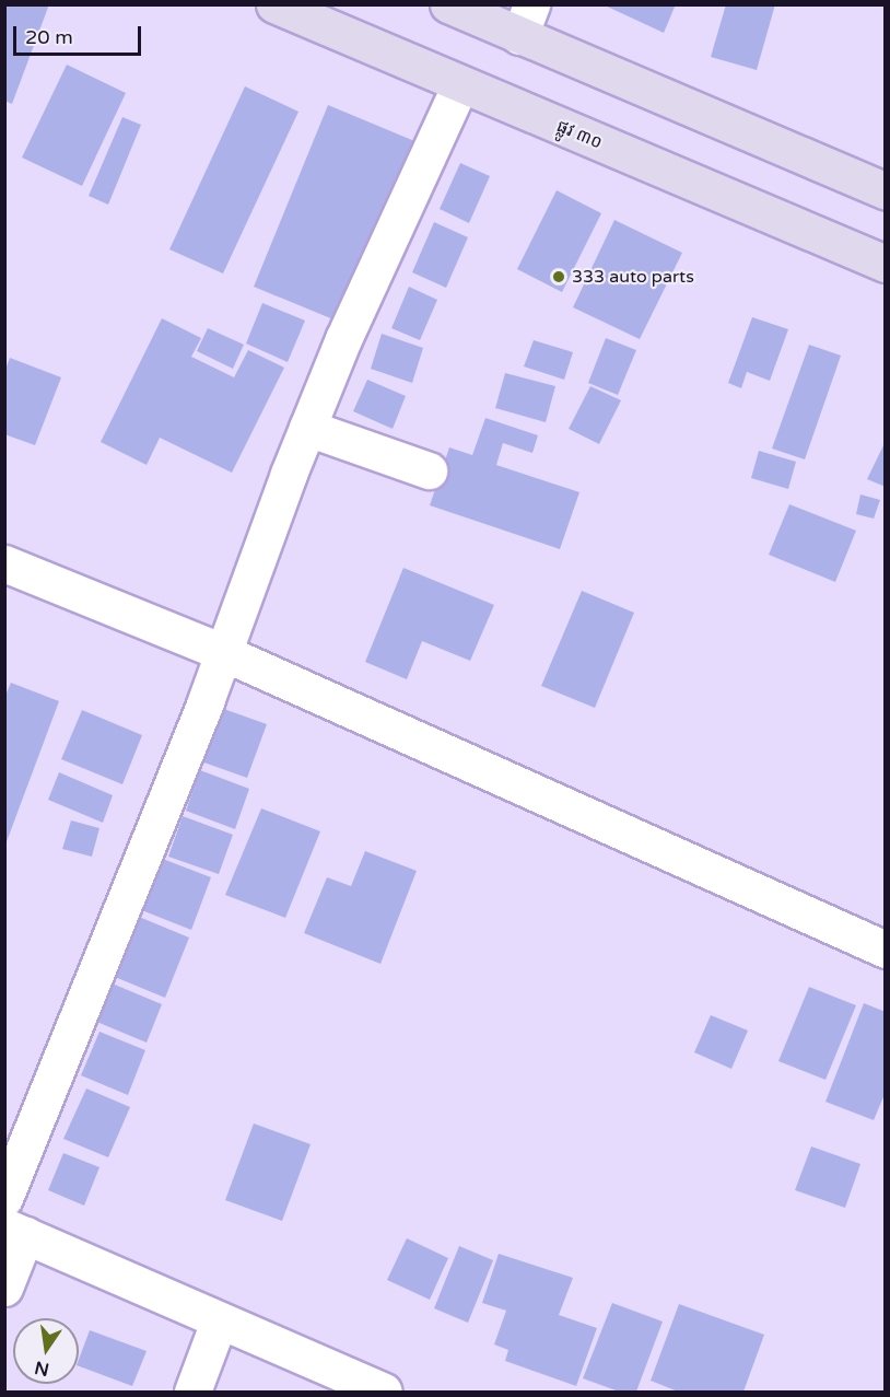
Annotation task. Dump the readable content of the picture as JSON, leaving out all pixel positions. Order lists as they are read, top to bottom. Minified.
{"streets":{"street":["ផ្លូវ ៣០"]},"places":["333 auto parts"],"scale_bar":"20 m","north":"bottom"}
